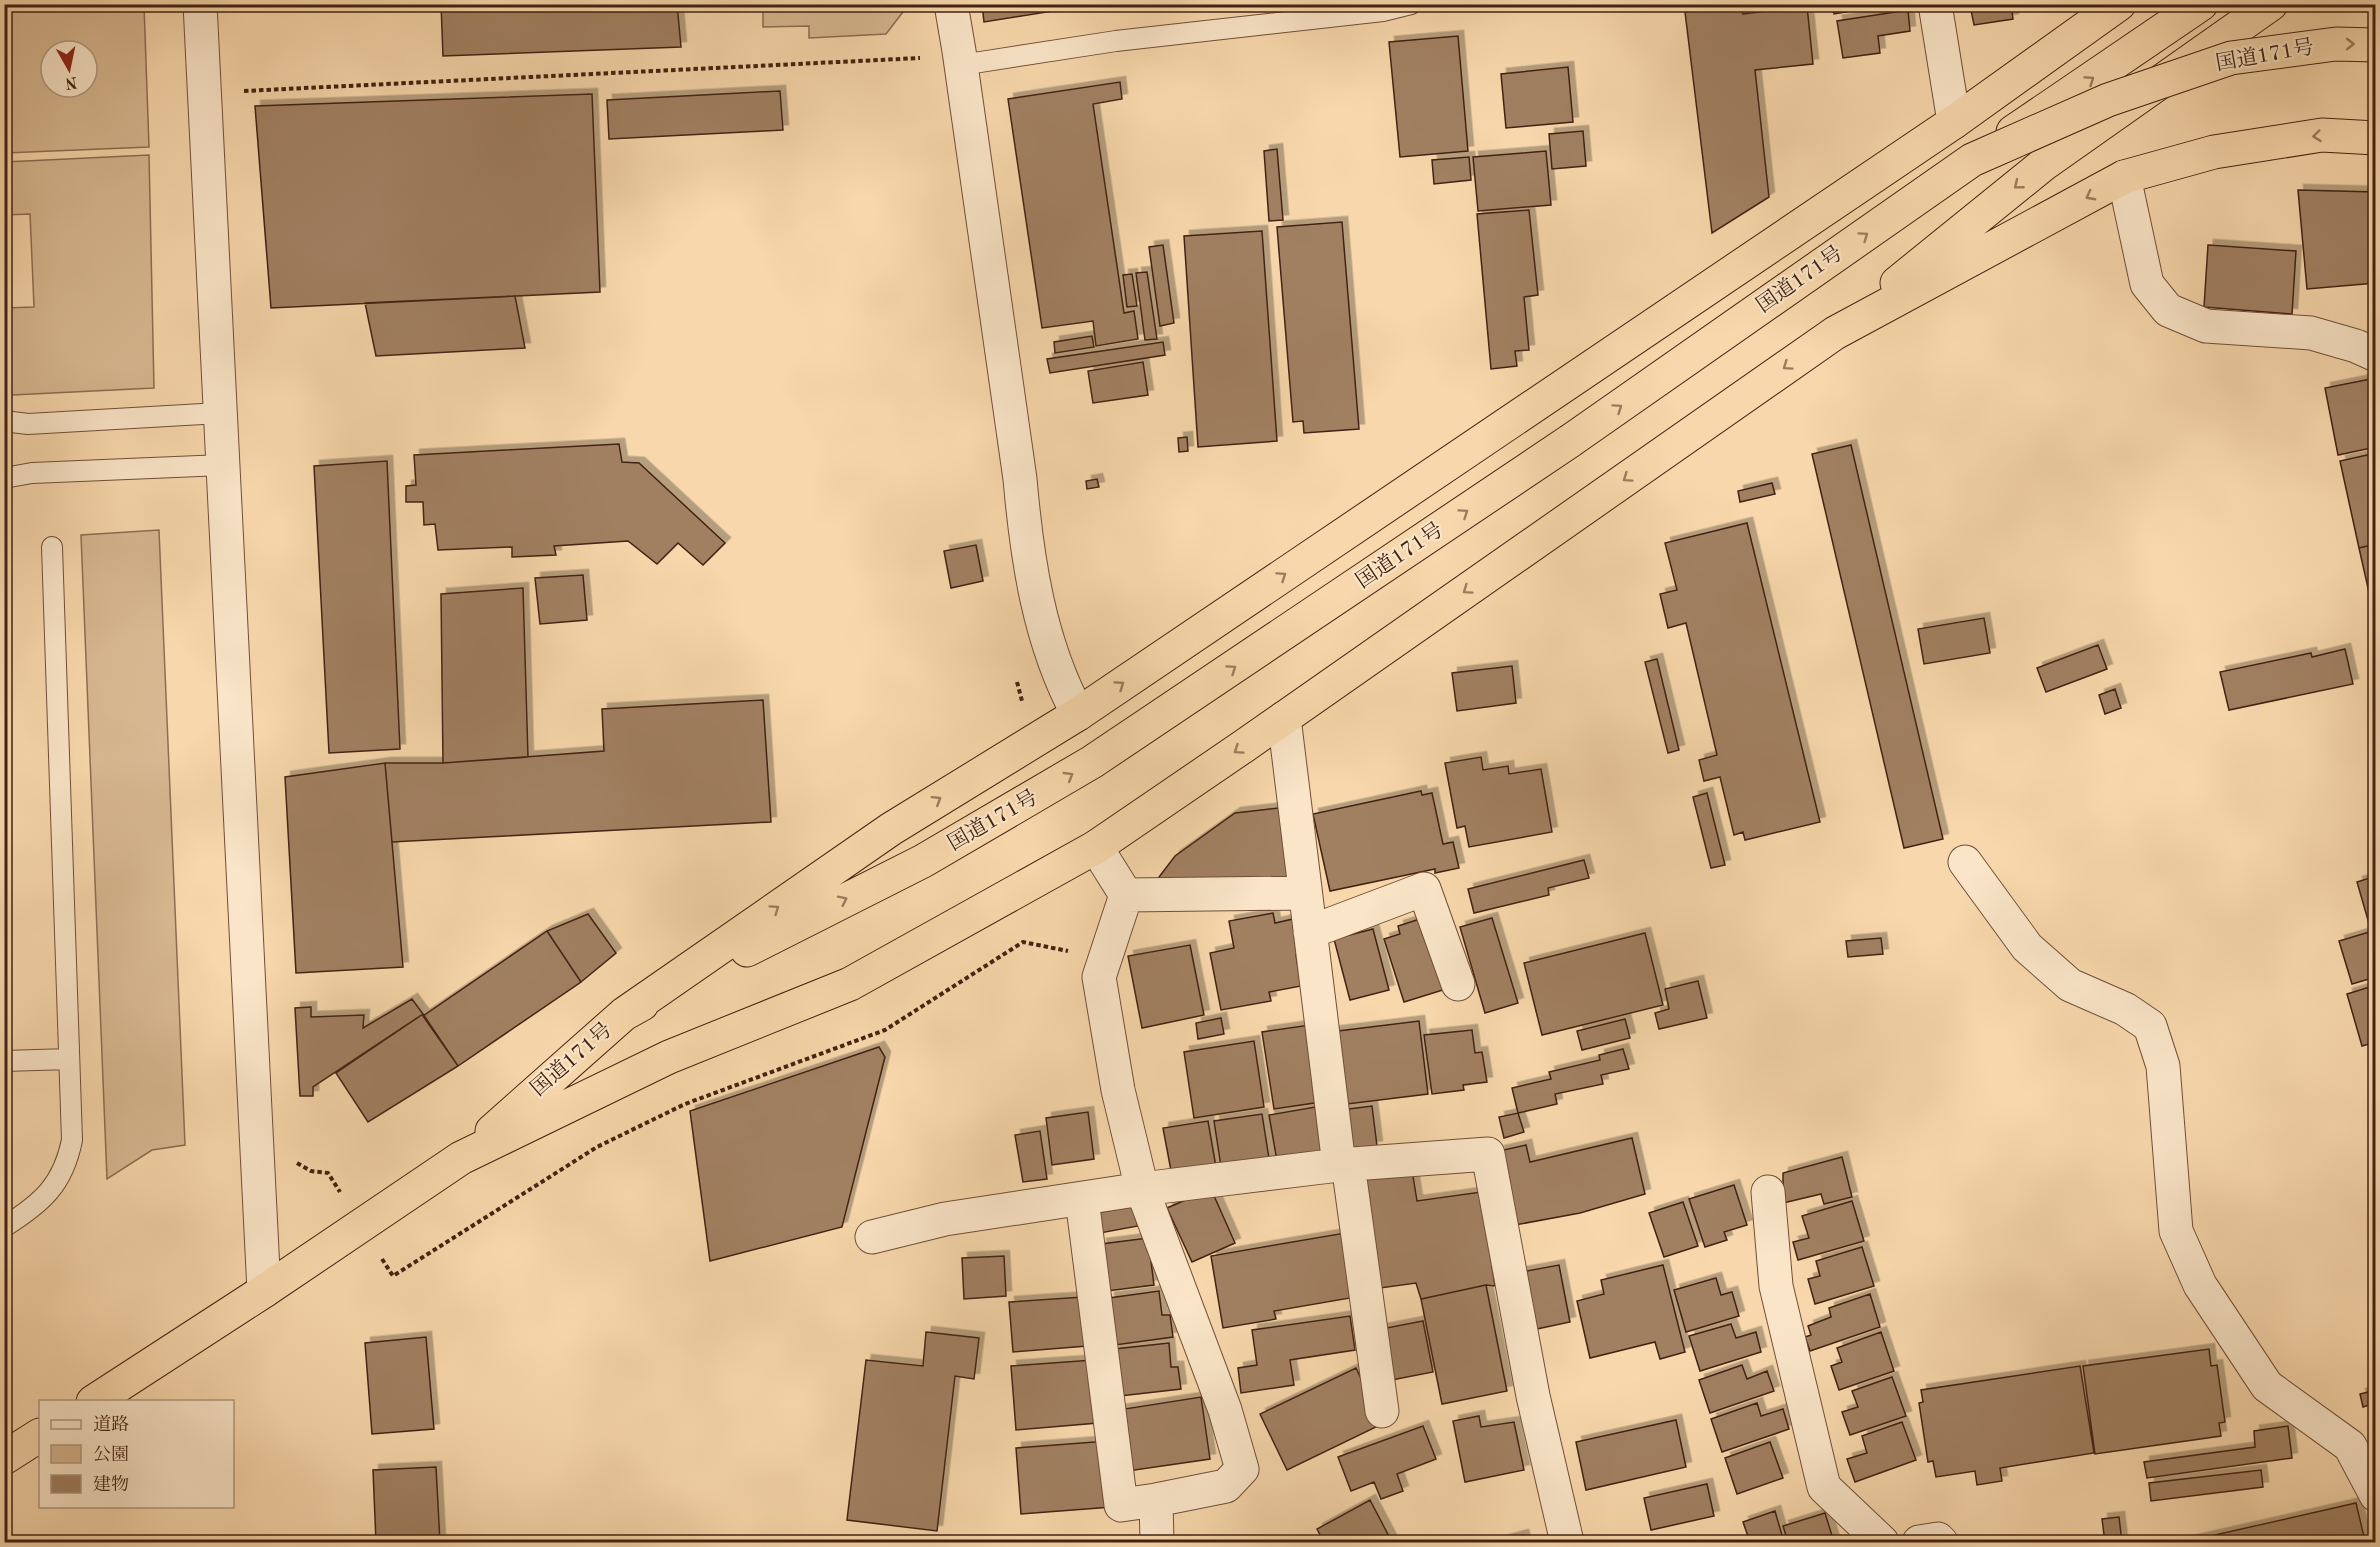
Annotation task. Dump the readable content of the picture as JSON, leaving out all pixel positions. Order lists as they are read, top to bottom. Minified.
{"streets":{"highway":["国道171号"]},"legend":["道路","公園","建物"],"north":"bottom"}
